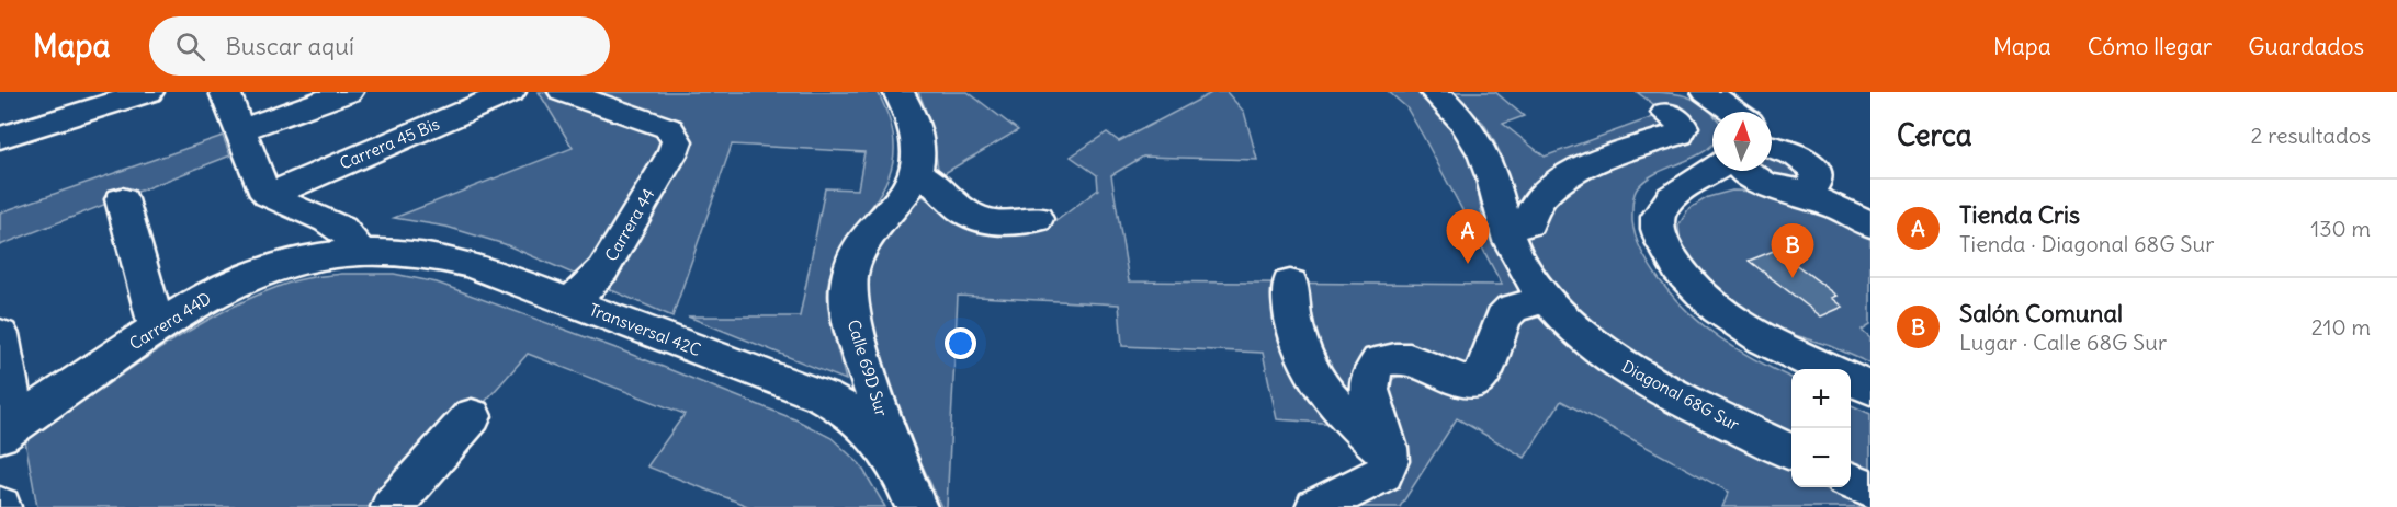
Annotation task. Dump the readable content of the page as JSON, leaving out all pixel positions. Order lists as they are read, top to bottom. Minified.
{"streets":{"street":["Carrera 45 Bis","Carrera 44","Carrera 44D","Transversal 42C","Calle 69D Sur","Diagonal 68G Sur"]},"crossings":[["Carrera 44","Transversal 42C"],["Carrera 44D","Transversal 42C"],["Transversal 42C","Calle 69D Sur"]],"north":"top","page":{"header":"Mapa","search":"Buscar aquí","nav":["Mapa","Cómo llegar","Guardados"],"heading":["Cerca","2 resultados"],"list":[{"mark":"A","name":"Tienda Cris","note":"Tienda · Diagonal 68G Sur","value":"130 m"},{"mark":"B","name":"Salón Comunal","note":"Lugar · Calle 68G Sur","value":"210 m"}],"pins":["A","B"],"map_buttons":["+","−"]}}
